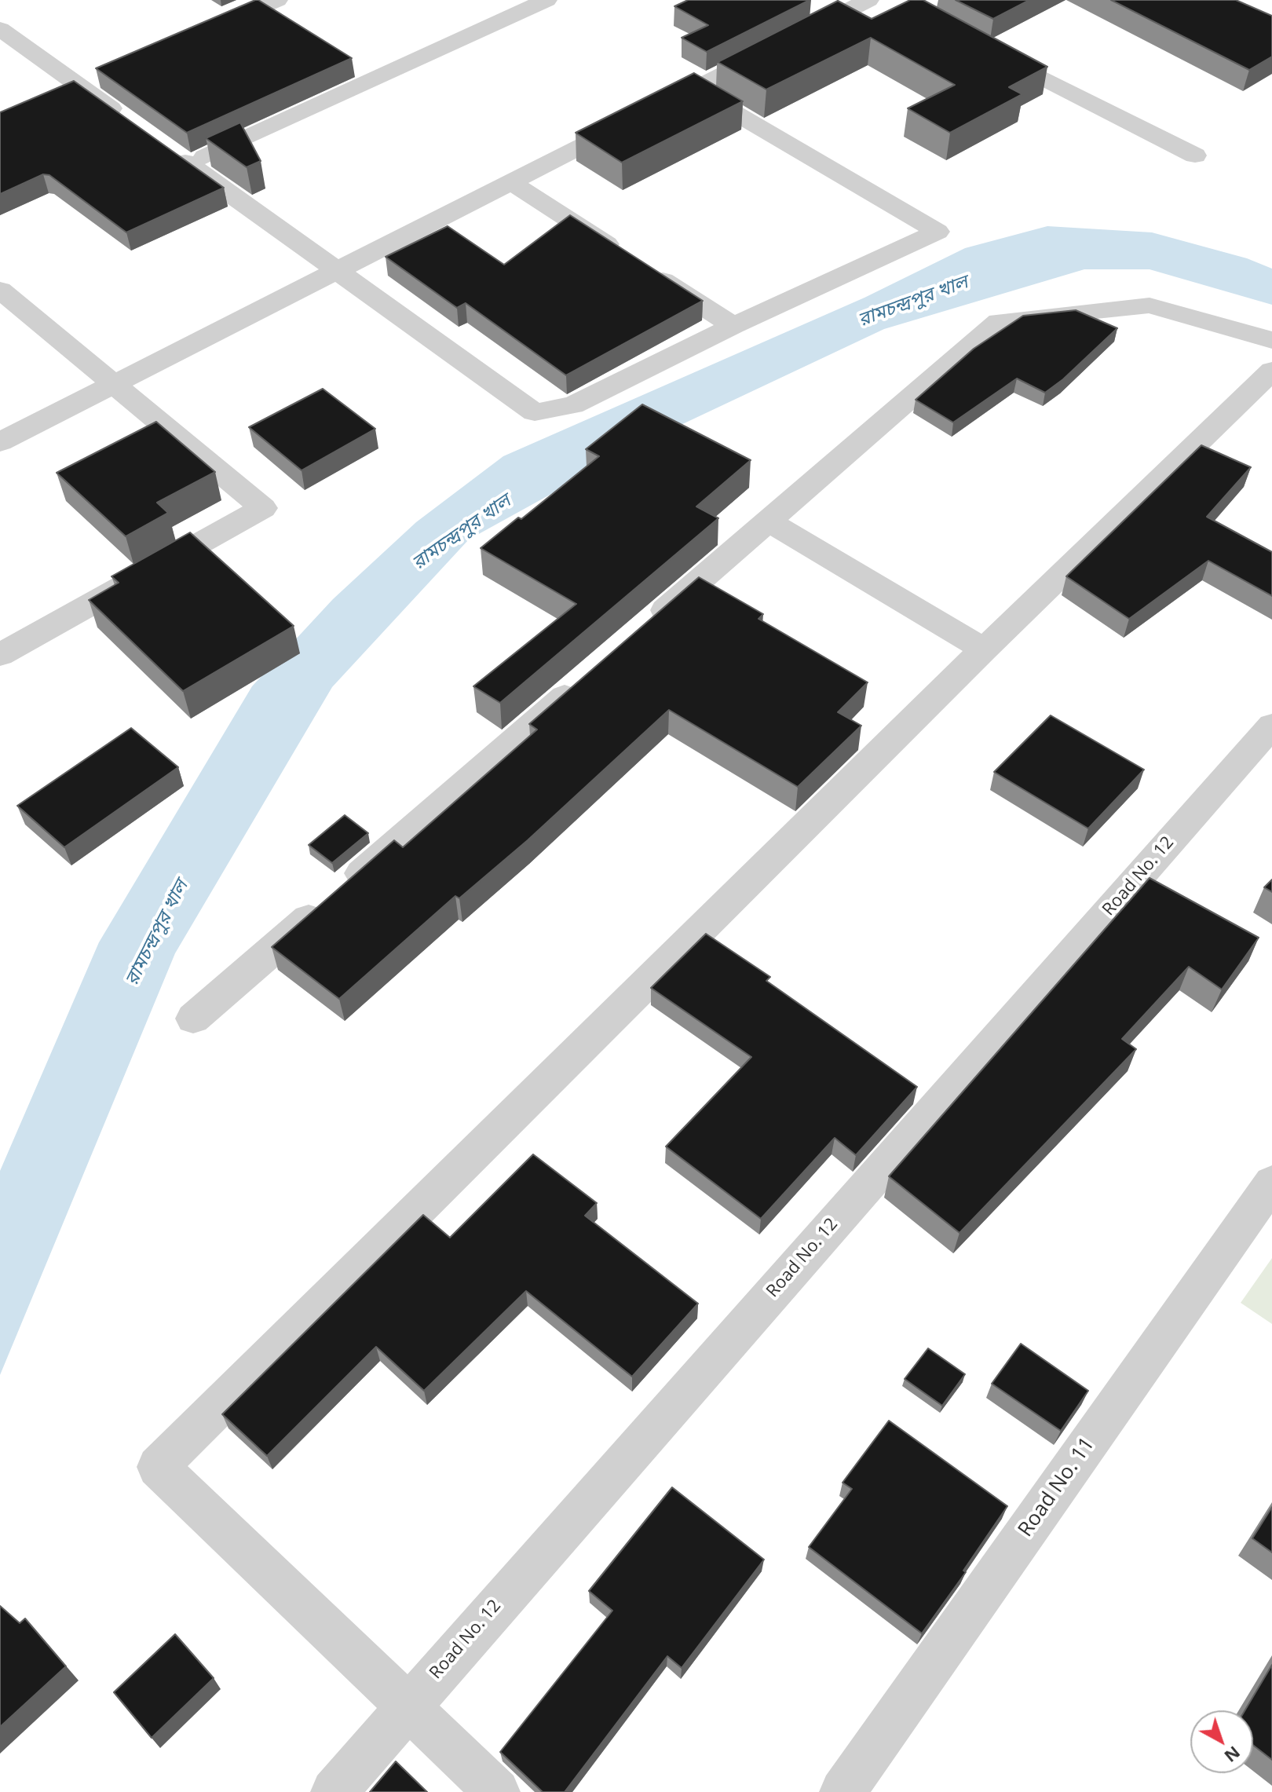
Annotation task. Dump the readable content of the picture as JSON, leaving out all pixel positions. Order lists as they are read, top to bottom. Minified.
{"streets":{"street":["Road No. 12","Road No. 11"]},"water":["রামচন্দ্রপুর খাল"],"north":"bottom right"}
